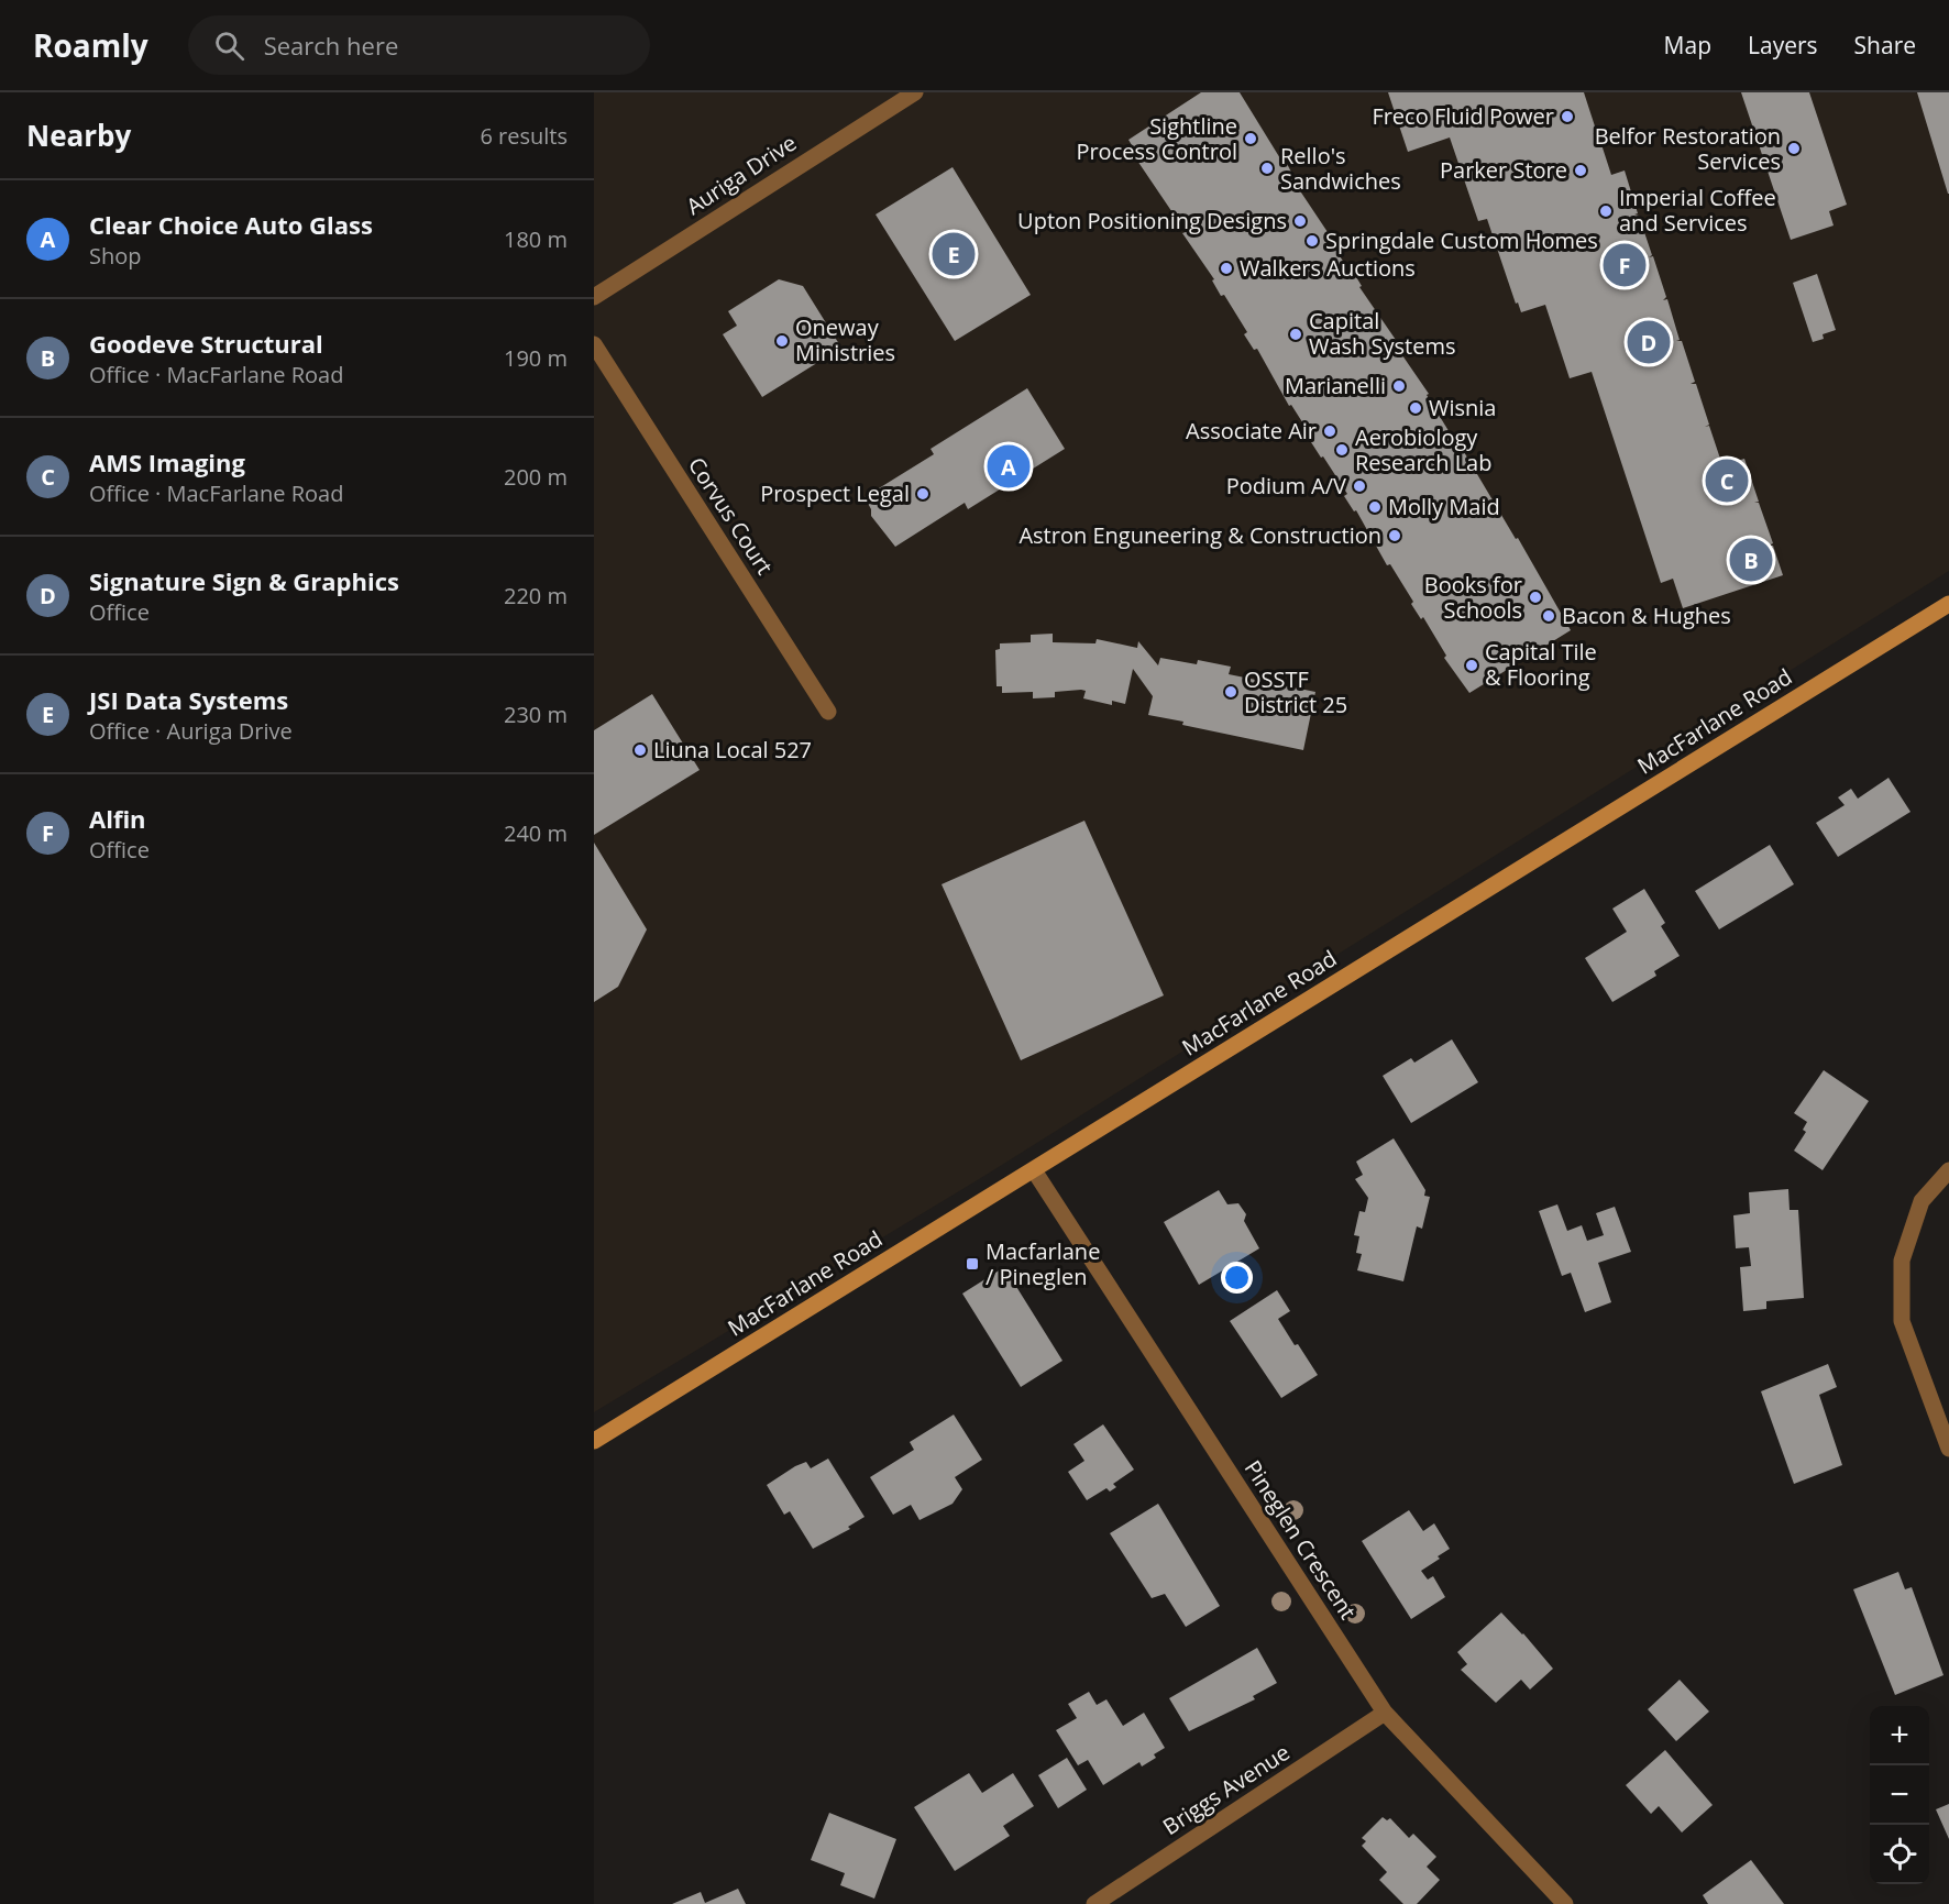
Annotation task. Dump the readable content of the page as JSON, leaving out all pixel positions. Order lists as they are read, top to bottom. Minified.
{"streets":{"street":["Auriga Drive","Corvus Court","MacFarlane Road","Pineglen Crescent","Briggs Avenue"]},"crossings":[["MacFarlane Road","Pineglen Crescent"],["Pineglen Crescent","Briggs Avenue"]],"places":{"other":["Freco Fluid Power","Sightline Process Control","Belfor Restoration Services","Rello's Sandwiches","Parker Store","Imperial Coffee and Services","Upton Positioning Designs","Springdale Custom Homes","Walkers Auctions","Capital Wash Systems","Oneway Ministries","Marianelli","Wisnia","Associate Air","Aerobiology Research Lab","Podium A/V","Prospect Legal","Molly Maid","Astron Enguneering & Construction","Books for Schools","Bacon & Hughes","Capital Tile & Flooring","OSSTF District 25","Liuna Local 527"],"transit":["Macfarlane / Pineglen"]},"page":{"header":"Roamly","search":"Search here","nav":["Map","Layers","Share"],"heading":["Nearby","6 results"],"list":[{"mark":"A","name":"Clear Choice Auto Glass","note":"Shop","value":"180 m"},{"mark":"B","name":"Goodeve Structural","note":"Office · MacFarlane Road","value":"190 m"},{"mark":"C","name":"AMS Imaging","note":"Office · MacFarlane Road","value":"200 m"},{"mark":"D","name":"Signature Sign & Graphics","note":"Office","value":"220 m"},{"mark":"E","name":"JSI Data Systems","note":"Office · Auriga Drive","value":"230 m"},{"mark":"F","name":"Alfin","note":"Office","value":"240 m"}],"pins":["E","F","D","A","C","B"],"map_buttons":["+","−"]}}
